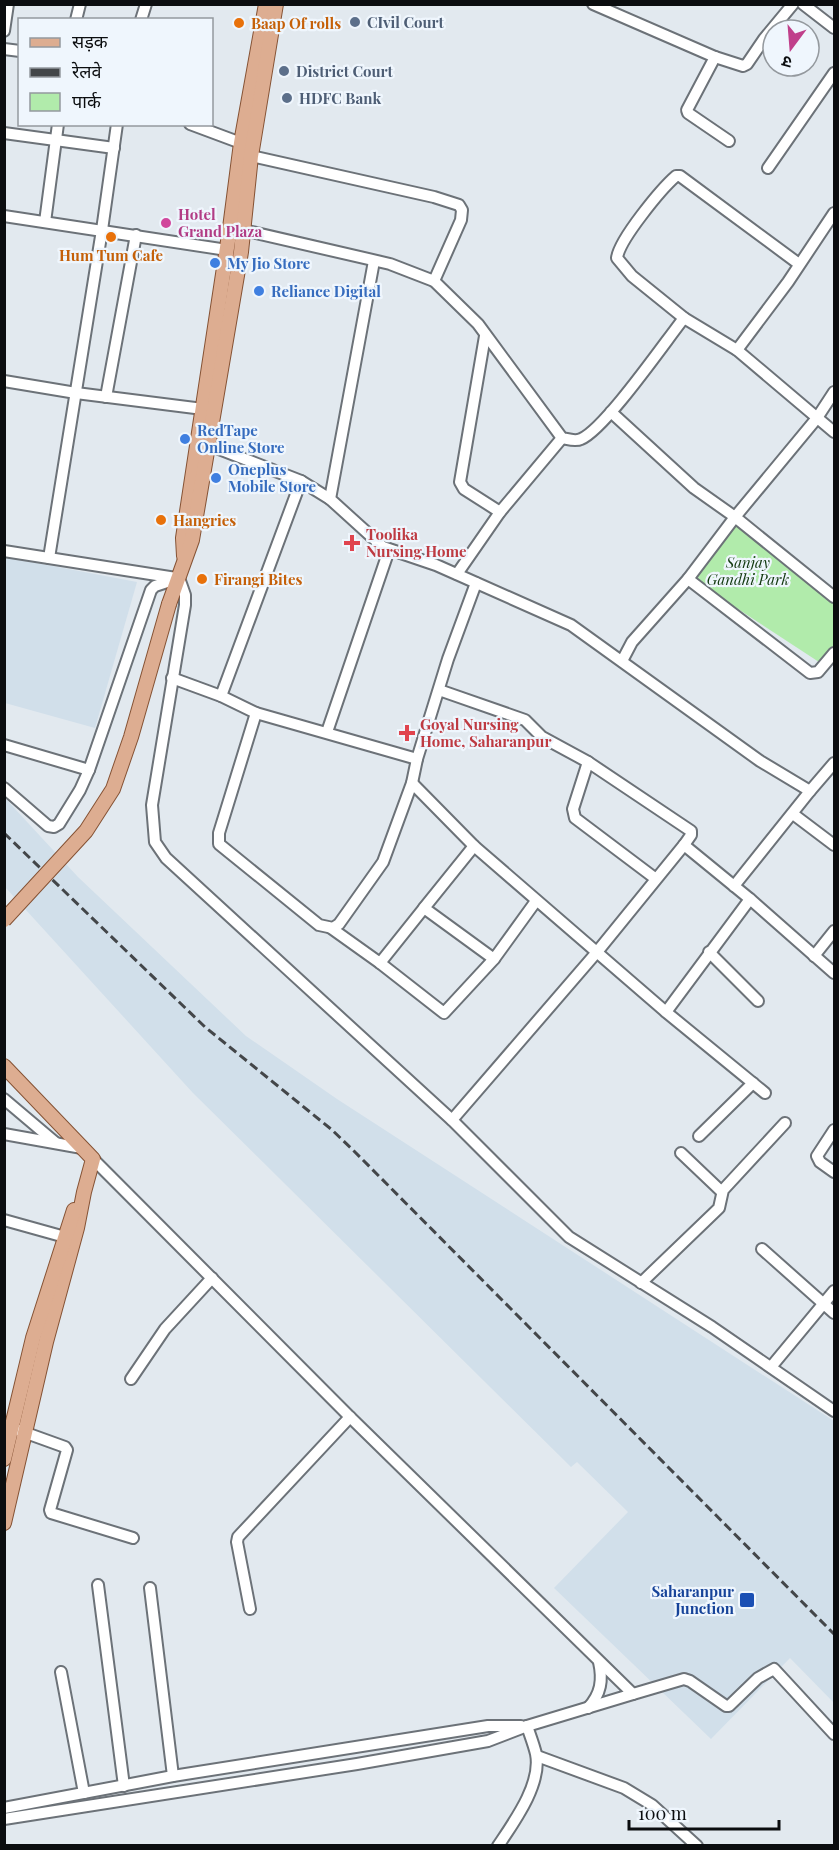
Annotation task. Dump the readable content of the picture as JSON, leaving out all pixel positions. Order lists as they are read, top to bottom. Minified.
{"parks":["Sanjay Gandhi Park"],"places":{"other":["CIvil Court","Baap Of rolls","District Court","HDFC Bank","Hotel Grand Plaza","Hum Tum Cafe","My Jio Store","Reliance Digital","RedTape Online Store","Oneplus Mobile Store","Hangries","Firangi Bites"],"health":["Toolika Nursing Home","Goyal Nursing Home, Saharanpur"],"transit":["Saharanpur Junction"]},"legend":["सड़क","रेलवे","पार्क"],"scale_bar":"100 m","north":"bottom"}
